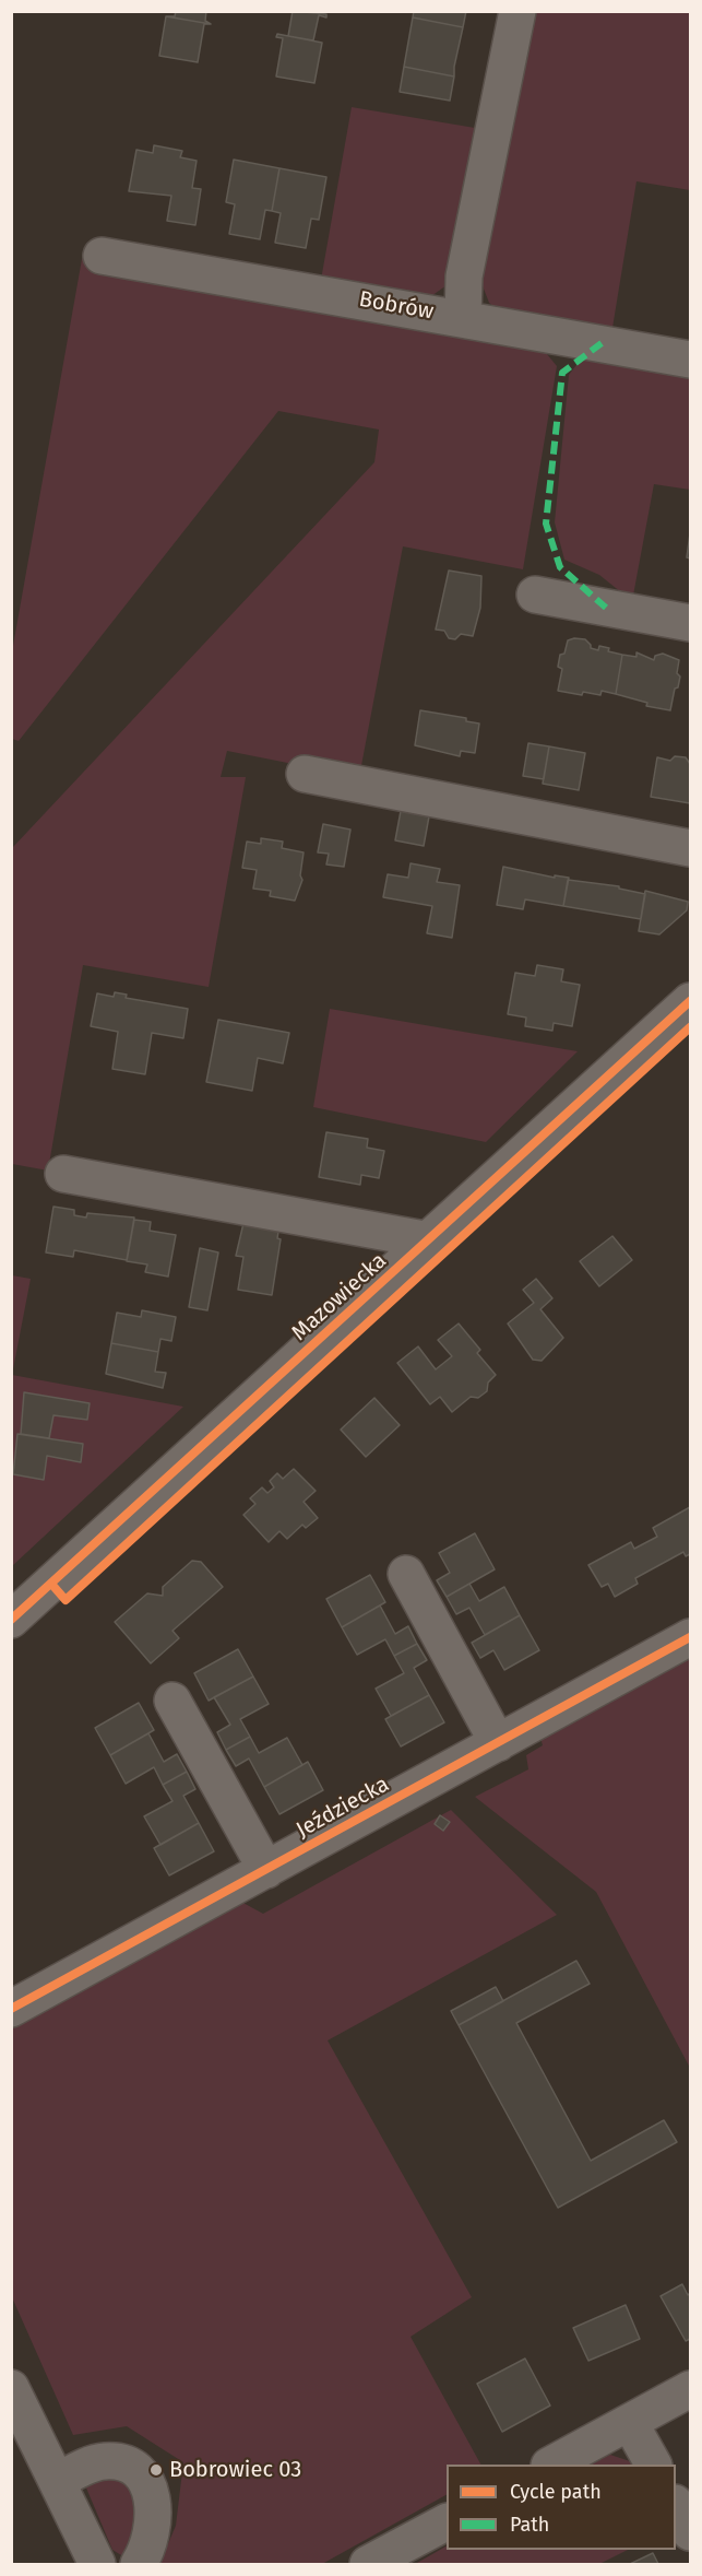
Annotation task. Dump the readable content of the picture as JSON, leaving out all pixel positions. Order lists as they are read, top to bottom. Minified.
{"streets":{"street":["Bobrów","Mazowiecka","Jeździecka"]},"places":["Bobrowiec 03"],"legend":["Cycle path","Path"]}
